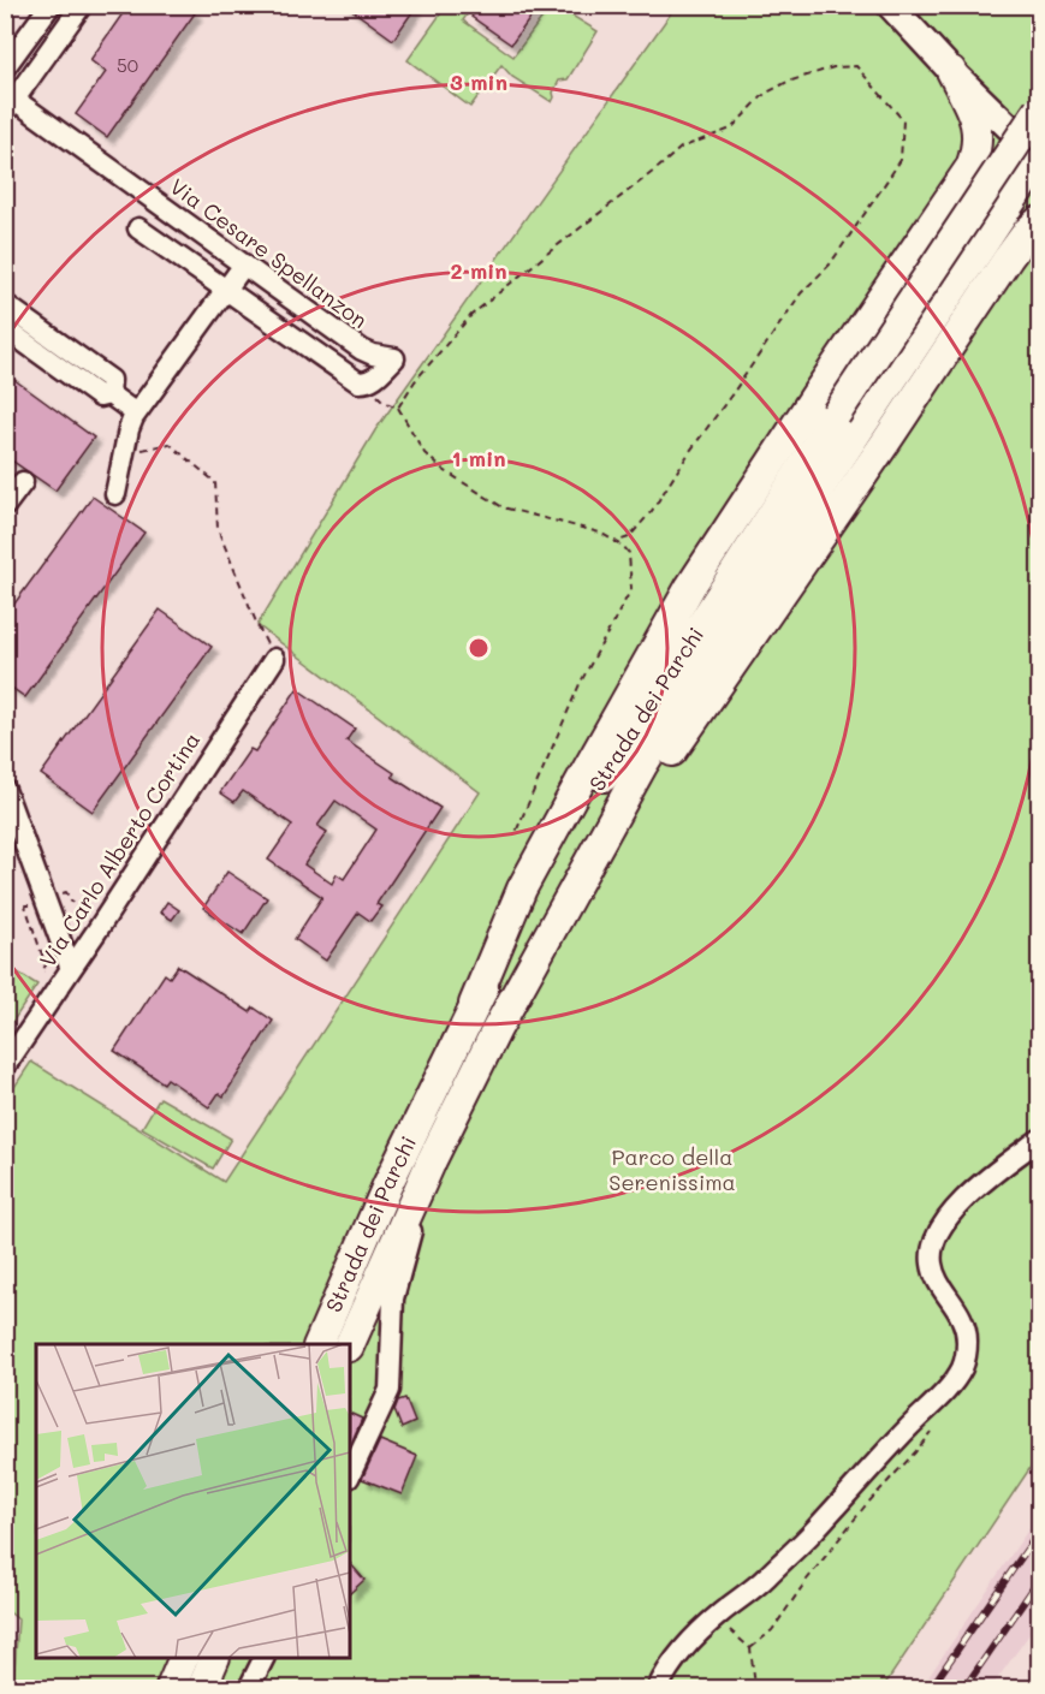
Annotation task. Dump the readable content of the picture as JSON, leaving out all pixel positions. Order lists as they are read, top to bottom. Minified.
{"streets":{"highway":["Strada dei Parchi"],"street":["Via Cesare Spellanzon","Via Carlo Alberto Cortina"]},"parks":["Parco della Serenissima"],"house_numbers":["50"],"rings":["3 min","2 min","1 min"]}
